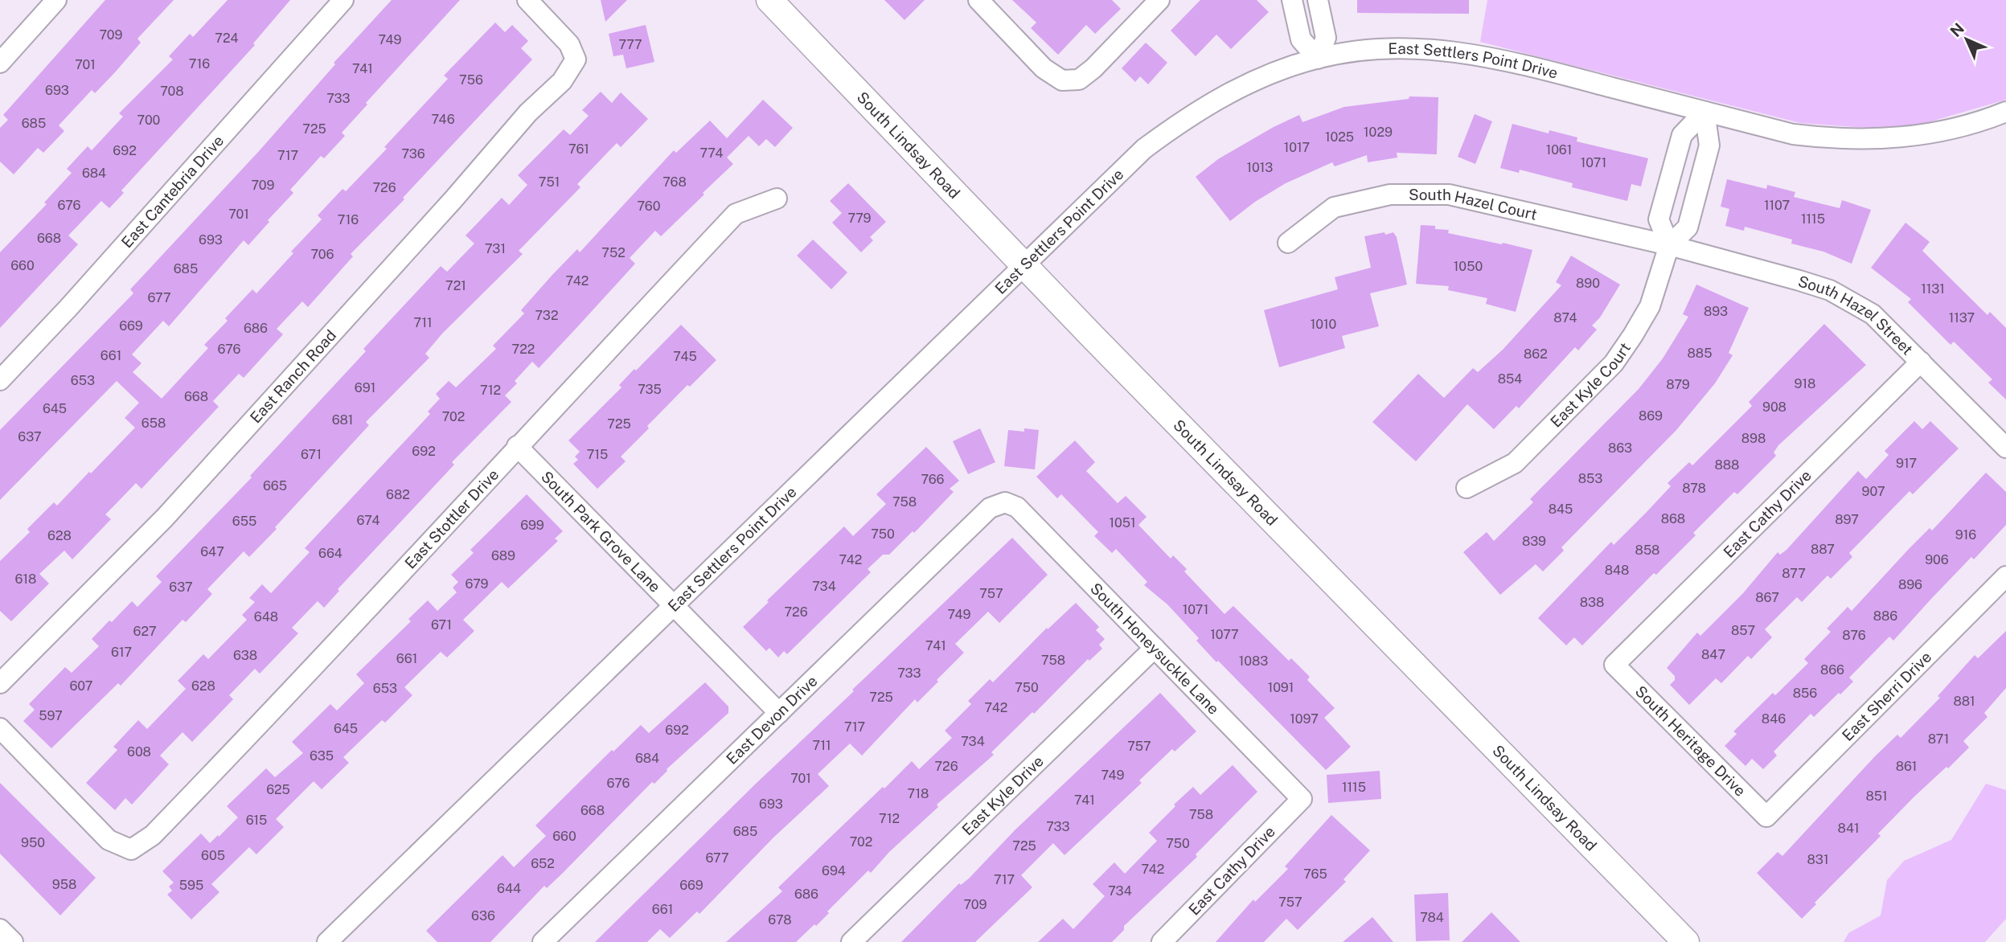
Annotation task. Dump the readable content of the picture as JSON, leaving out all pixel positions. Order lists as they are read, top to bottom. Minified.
{"streets":{"main road":["South Lindsay Road"],"street":["East Settlers Point Drive","East Cantebria Drive","South Hazel Court","South Hazel Street","East Ranch Road","East Kyle Court","East Cathy Drive","East Stottler Drive","South Park Grove Lane","South Honeysuckle Lane","East Sherri Drive","East Devon Drive","South Heritage Drive","East Kyle Drive"]},"crossings":[["East Settlers Point Drive","South Lindsay Road"],["East Settlers Point Drive","East Kyle Court"],["East Settlers Point Drive","South Park Grove Lane"],["South Hazel Court","South Hazel Street"],["South Hazel Court","East Kyle Court"],["South Hazel Street","East Kyle Court"],["South Hazel Street","East Cathy Drive"],["East Cathy Drive","South Honeysuckle Lane"],["East Cathy Drive","South Heritage Drive"],["East Stottler Drive","South Park Grove Lane"],["South Park Grove Lane","East Devon Drive"],["South Honeysuckle Lane","East Devon Drive"],["South Honeysuckle Lane","East Kyle Drive"],["East Sherri Drive","South Heritage Drive"]],"house_numbers":["709","724","749","777","716","701","741","756","693","708","733","746","700","685","725","1029","1025","1017","761","1061","692","774","736","717","1071","1013","684","751","768","709","726","676","1107","760","701","779","1115","716","668","693","731","752","706","660","1050","685","742","890","721","1131","677","893","732","874","1137","711","1010","669","686","676","722","885","862","661","745","854","653","918","879","691","735","712","668","908","645","869","702","681","658","725","637","898","863","692","671","715","917","888","853","766","665","878","907","682","758","845","868","897","674","655","1051","699","750","916","628","839","887","858","647","664","689","742","906","848","877","618","679","896","734","637","757","867","838","1071","726","749","886","648","671","857","627","1077","876","741","617","847","638","661","758","1083","866","733","607","628","750","1091","653","856","725","881","742","597","1097","846","717","645","692","871","734","711","757","608","635","684","726","861","749","701","676","1115","625","718","851","741","693","668","758","712","615","733","841","685","660","702","950","750","725","605","677","831","652","742","694","765","717","958","595","669","644","734","686","757","709","661","636","784","678"],"north":"top left"}
